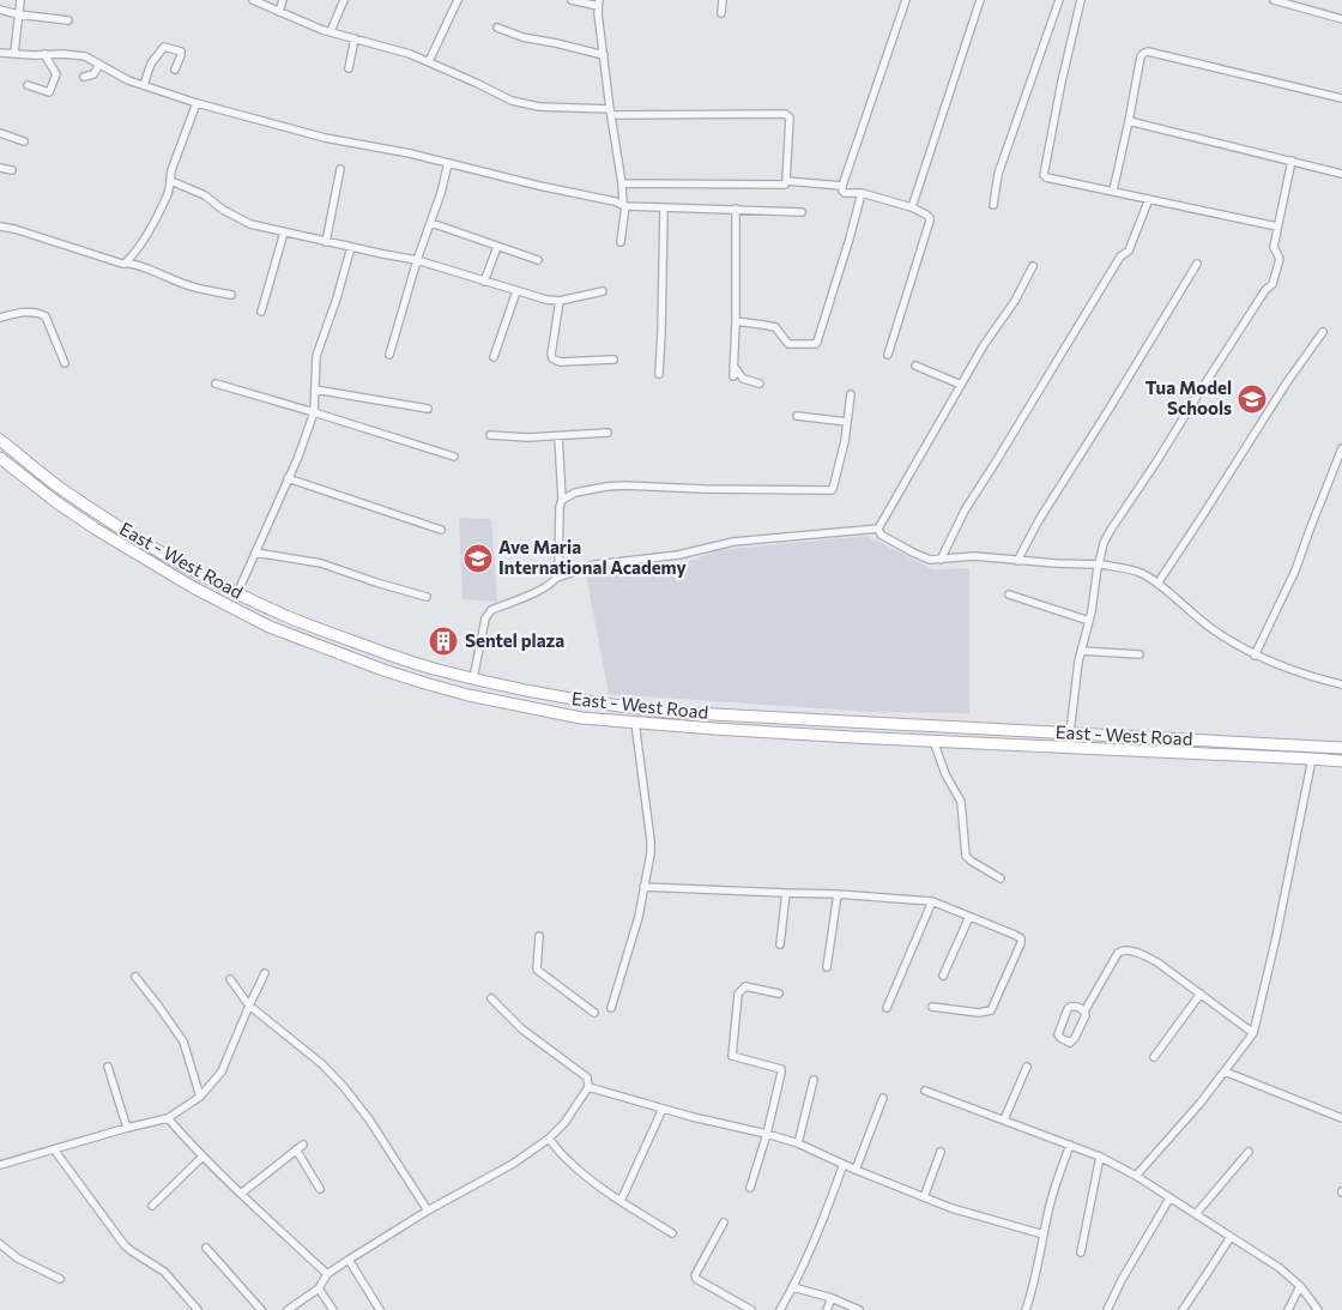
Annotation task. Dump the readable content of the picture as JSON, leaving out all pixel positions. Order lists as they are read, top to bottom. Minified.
{"streets":{"main road":["East - West Road"]},"places":{"school or university":["Tua Model Schools","Ave Maria International Academy"],"building":["Sentel plaza"]}}
